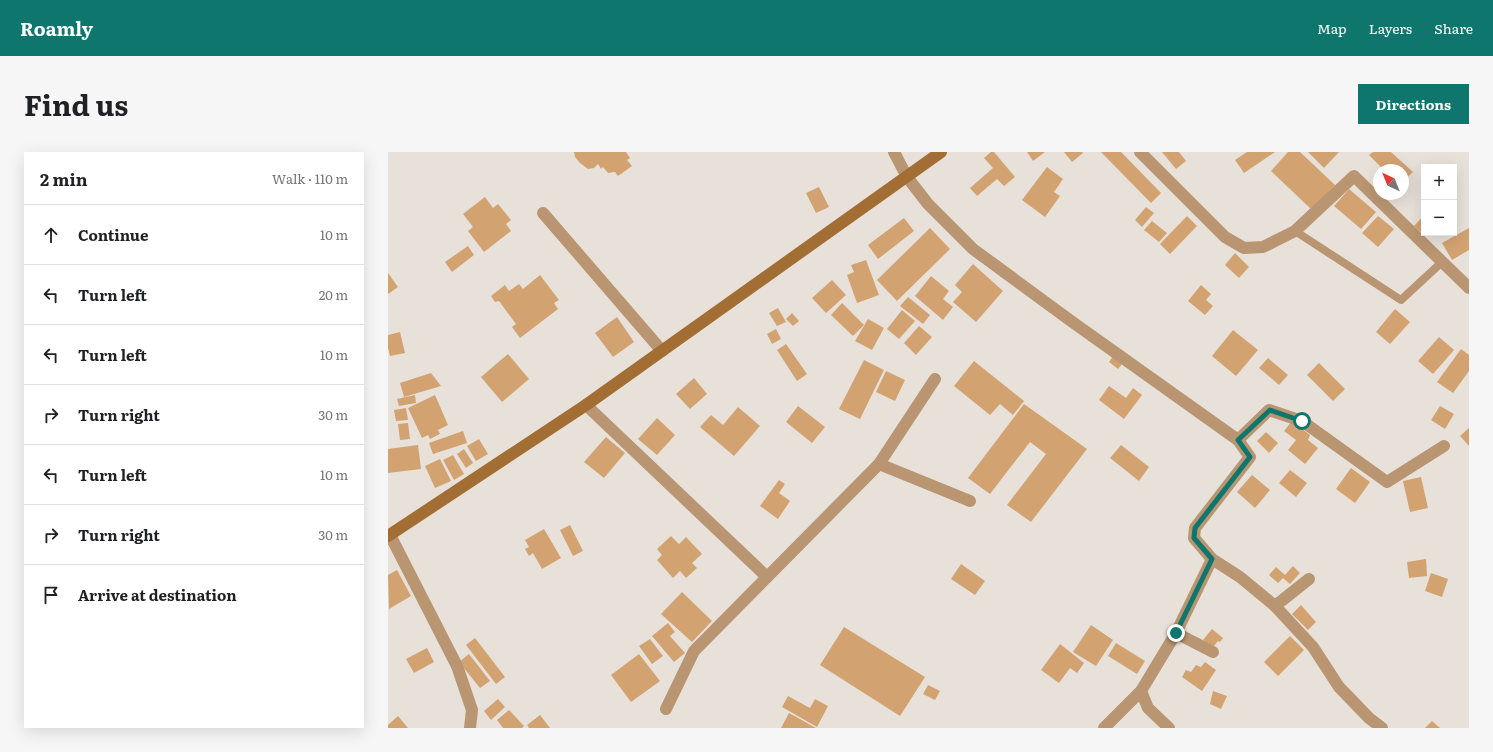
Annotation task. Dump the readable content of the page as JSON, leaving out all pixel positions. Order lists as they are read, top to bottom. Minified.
{"north":"top left","page":{"header":"Roamly","nav":["Map","Layers","Share"],"title":"Find us","buttons":"Directions","heading":["2 min","Walk · 110 m"],"map_buttons":["+","−"],"list":[["Continue","10 m"],["Turn left","20 m"],["Turn left","10 m"],["Turn right","30 m"],["Turn left","10 m"],["Turn right","30 m"],"Arrive at destination"]}}
